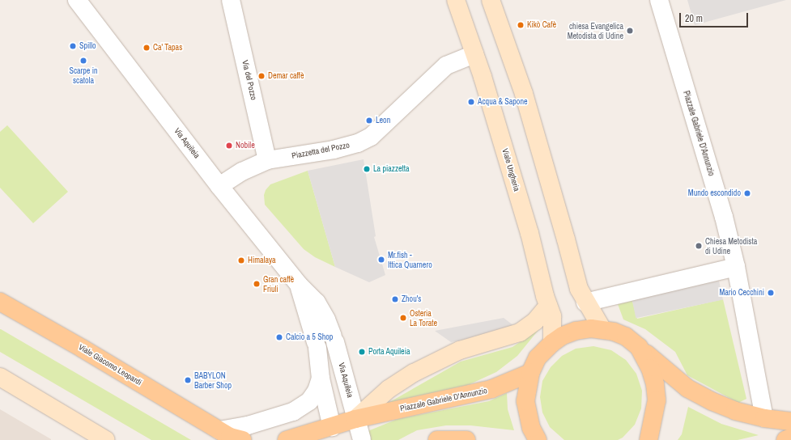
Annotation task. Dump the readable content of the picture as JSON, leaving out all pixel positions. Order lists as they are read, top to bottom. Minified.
{"streets":{"main road":["Piazzale Gabriele D'Annunzio","Viale Giacomo Leopardi"],"street":["Via del Pozzo","Via Aquileia","Piazzetta del Pozzo","Viale Ungheria"]},"crossings":[["Via del Pozzo","Piazzetta del Pozzo"],["Piazzale Gabriele D'Annunzio","Via Aquileia"],["Piazzale Gabriele D'Annunzio","Viale Ungheria"],["Via Aquileia","Piazzetta del Pozzo"],["Via Aquileia","Viale Giacomo Leopardi"],["Piazzetta del Pozzo","Viale Ungheria"]],"places":["Kikò Cafè","chiesa Evangelica Metodista di Udine","Spillo","Ca' Tapas","Scarpe in scatola","Demar caffè","Acqua & Sapone","Leon","Nobile","La piazzetta","Mundo escondido","Chiesa Metodista di Udine","Mr.fish - Ittica Quarnero","Himalaya","Gran caffè Friuli","Mario Cecchini","Zhou's","Osteria La Torate","Calcio a 5 Shop","Porta Aquileia","BABYLON Barber Shop"],"scale_bar":"20 m"}
